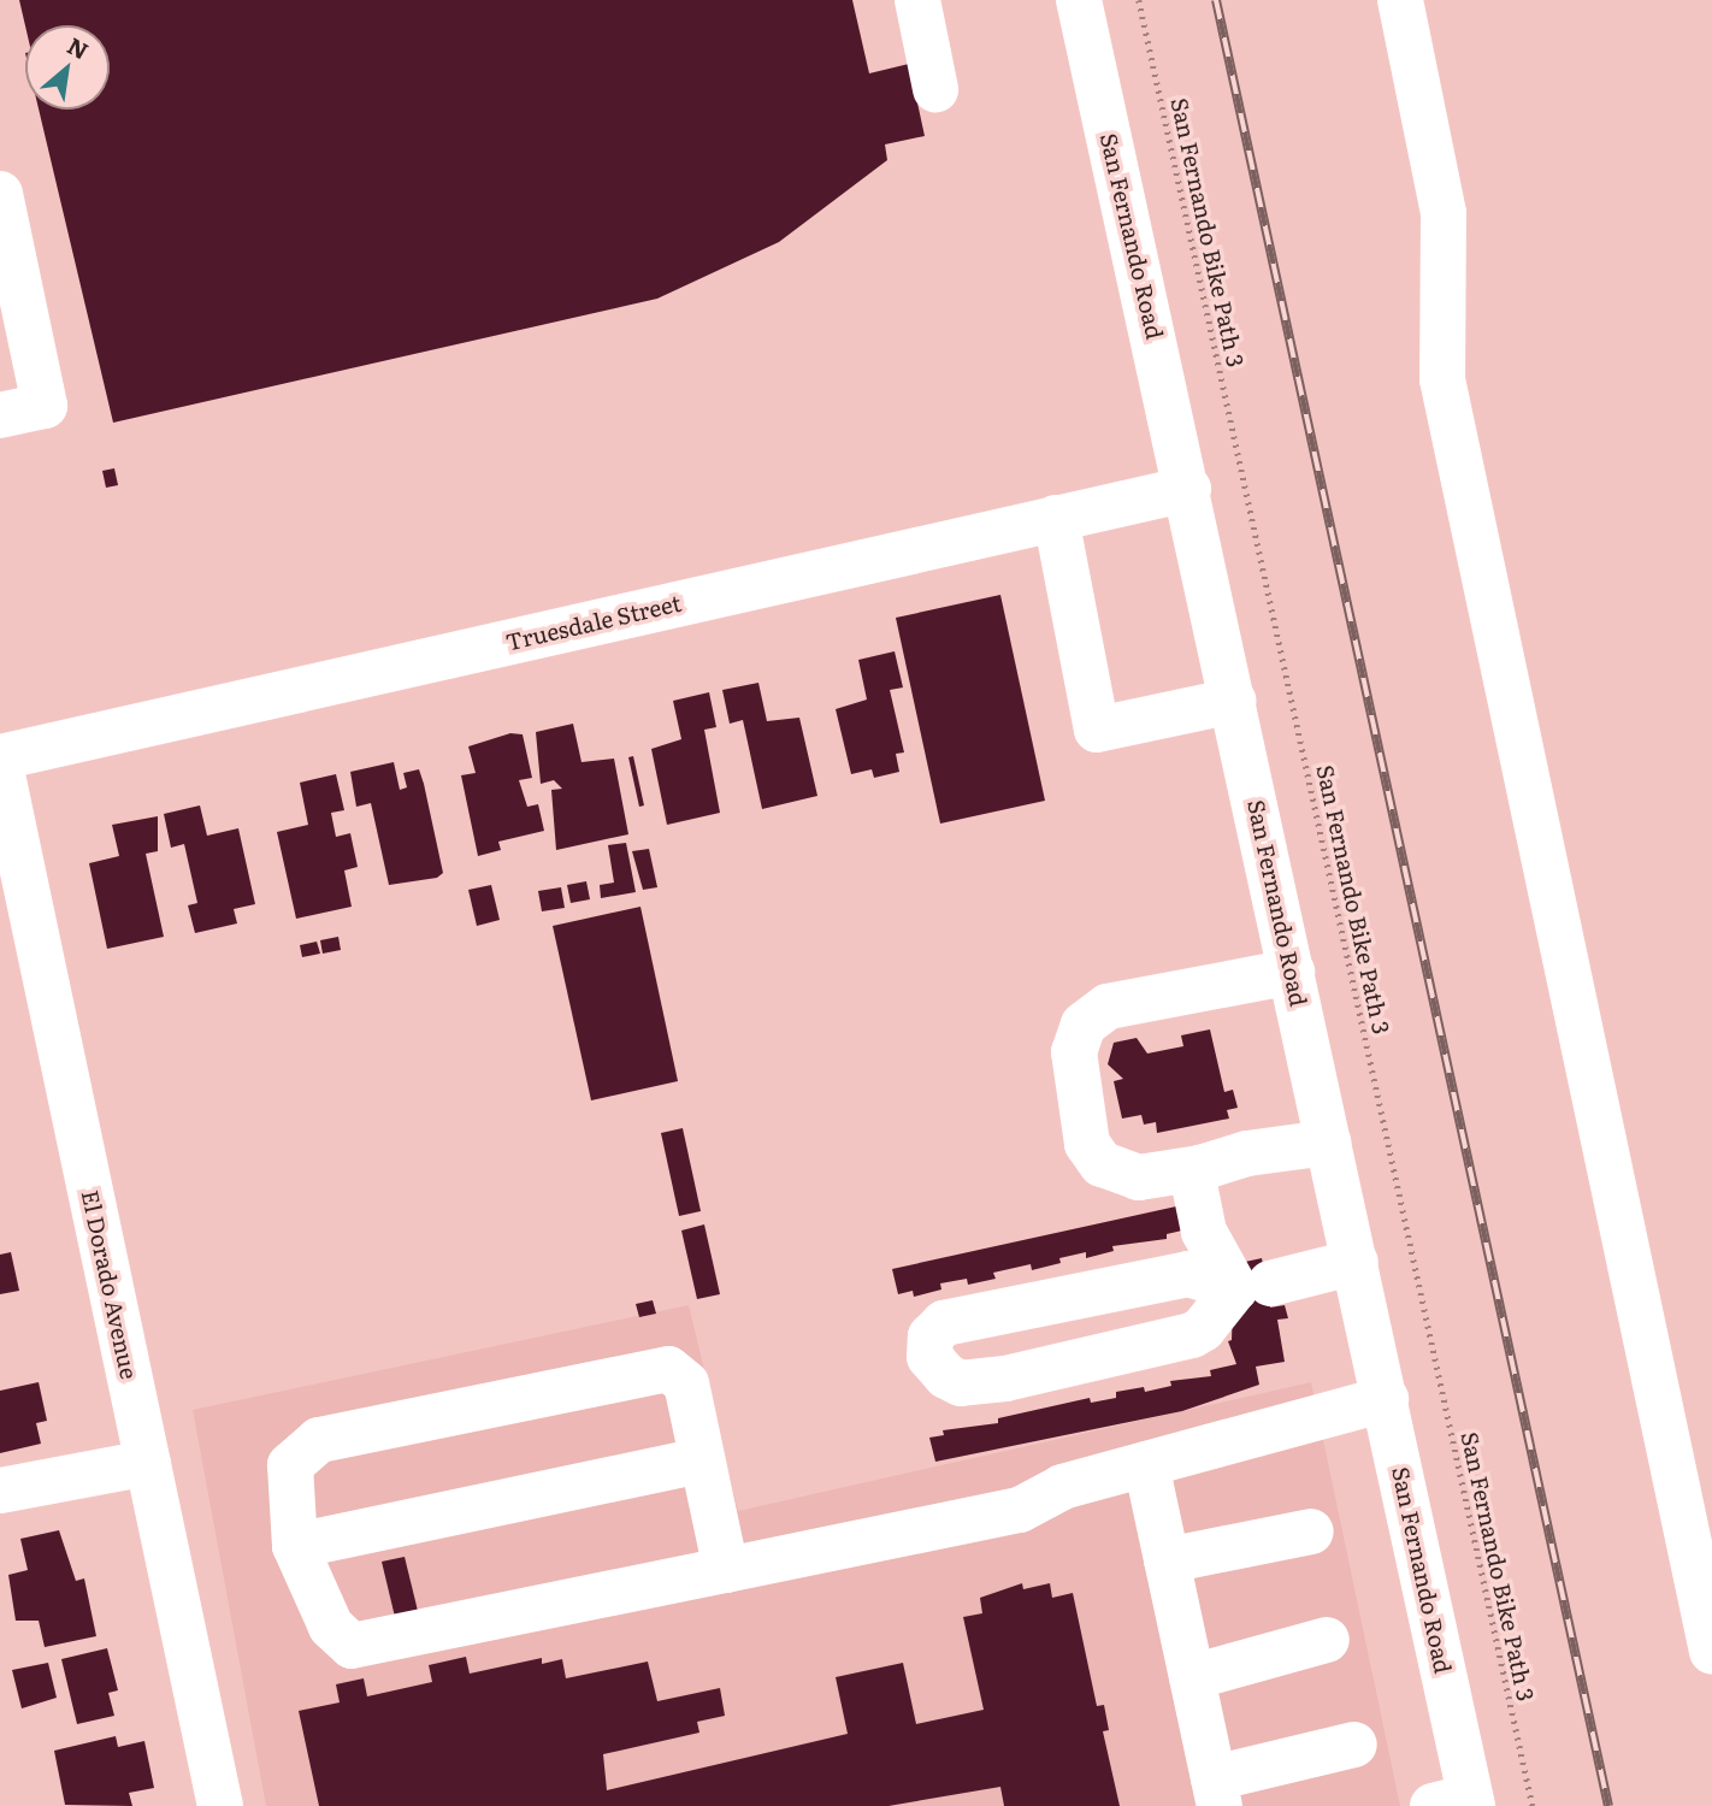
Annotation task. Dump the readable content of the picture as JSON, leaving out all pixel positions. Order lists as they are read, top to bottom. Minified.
{"streets":{"street":["San Fernando Road","Truesdale Street","El Dorado Avenue"],"path":["San Fernando Bike Path 3"]},"crossings":[["San Fernando Road","Truesdale Street"],["Truesdale Street","El Dorado Avenue"]],"north":"top right"}
